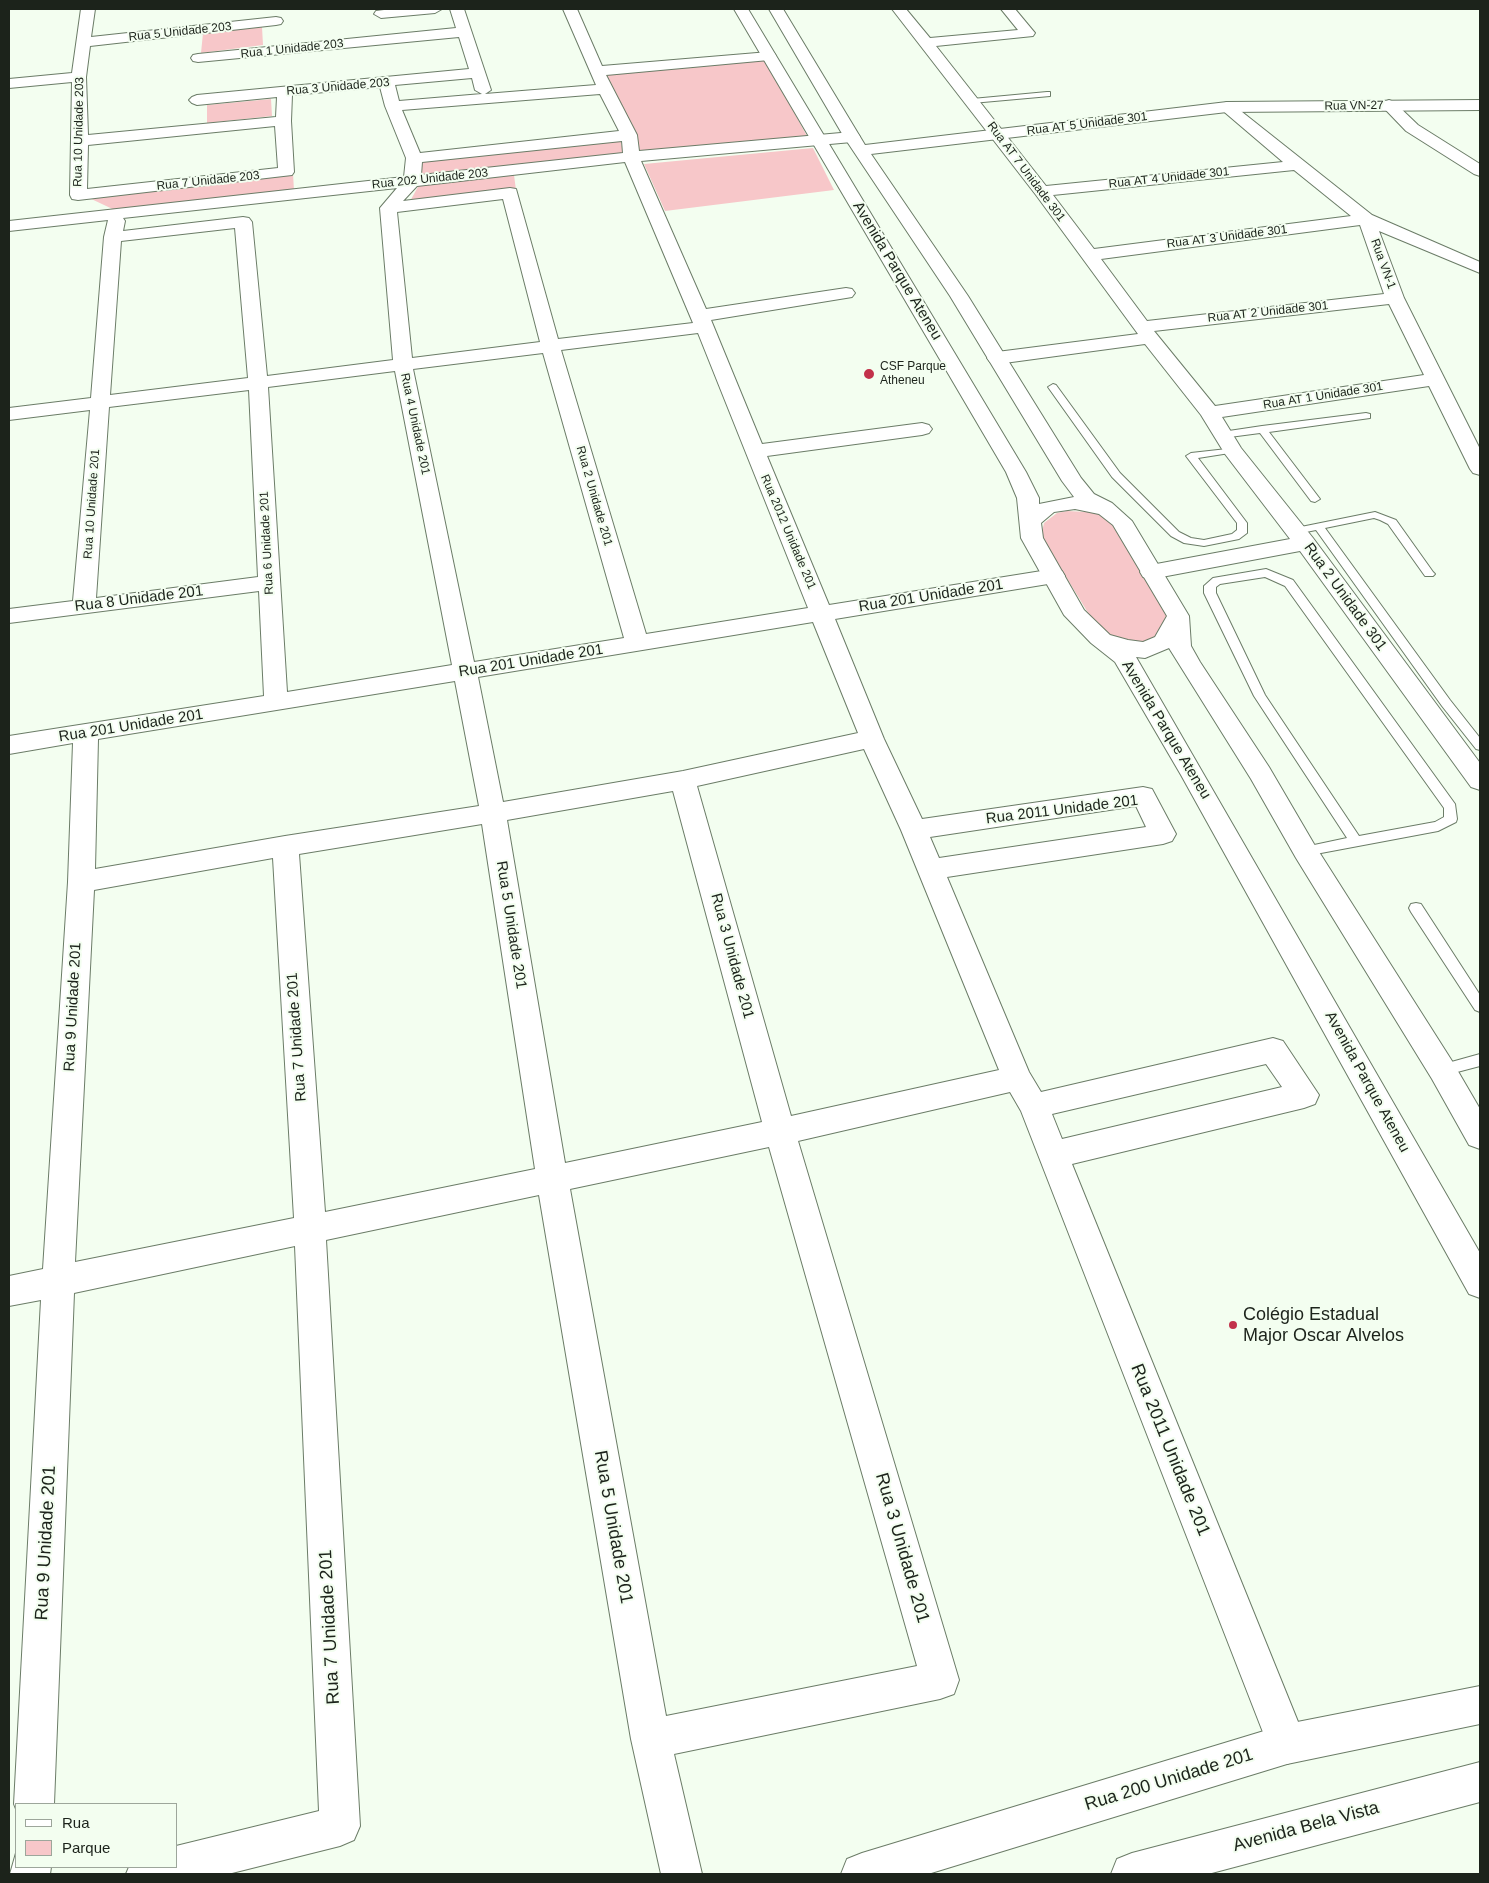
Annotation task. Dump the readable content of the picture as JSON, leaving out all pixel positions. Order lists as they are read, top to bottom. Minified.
{"streets":{"street":["Rua 5 Unidade 203","Rua 1 Unidade 203","Rua 3 Unidade 203","Rua VN-27","Rua AT 5 Unidade 301","Rua 10 Unidade 203","Rua AT 7 Unidade 301","Rua AT 4 Unidade 301","Rua 202 Unidade 203","Rua 7 Unidade 203","Rua AT 3 Unidade 301","Rua VN-1","Avenida Parque Ateneu","Rua AT 2 Unidade 301","Rua AT 1 Unidade 301","Rua 4 Unidade 201","Rua 2 Unidade 201","Rua 10 Unidade 201","Rua 2012 Unidade 201","Rua 6 Unidade 201","Rua 201 Unidade 201","Rua 2 Unidade 301","Rua 8 Unidade 201","Rua 2011 Unidade 201","Rua 5 Unidade 201","Rua 3 Unidade 201","Rua 9 Unidade 201","Rua 7 Unidade 201","Rua 200 Unidade 201","Avenida Bela Vista"]},"crossings":[["Rua 5 Unidade 203","Rua 1 Unidade 203"],["Rua 5 Unidade 203","Rua 10 Unidade 203"],["Rua 3 Unidade 203","Rua 202 Unidade 203"],["Rua 3 Unidade 203","Rua 7 Unidade 203"],["Rua VN-27","Rua AT 5 Unidade 301"],["Rua VN-27","Rua VN-1"],["Rua AT 5 Unidade 301","Rua AT 7 Unidade 301"],["Rua AT 5 Unidade 301","Rua 202 Unidade 203"],["Rua AT 5 Unidade 301","Rua VN-1"],["Rua AT 5 Unidade 301","Avenida Parque Ateneu"],["Rua 10 Unidade 203","Rua 7 Unidade 203"],["Rua AT 7 Unidade 301","Rua AT 4 Unidade 301"],["Rua AT 7 Unidade 301","Rua AT 3 Unidade 301"],["Rua AT 7 Unidade 301","Rua AT 2 Unidade 301"],["Rua AT 7 Unidade 301","Rua AT 1 Unidade 301"],["Rua AT 7 Unidade 301","Rua 2 Unidade 301"],["Rua AT 4 Unidade 301","Rua VN-1"],["Rua 202 Unidade 203","Avenida Parque Ateneu"],["Rua 202 Unidade 203","Rua 10 Unidade 201"],["Rua 202 Unidade 203","Rua 2012 Unidade 201"],["Rua AT 3 Unidade 301","Rua VN-1"],["Rua VN-1","Rua AT 2 Unidade 301"],["Rua VN-1","Rua AT 1 Unidade 301"],["Avenida Parque Ateneu","Rua 201 Unidade 201"],["Rua AT 1 Unidade 301","Rua 2 Unidade 301"],["Rua 4 Unidade 201","Rua 2 Unidade 201"],["Rua 4 Unidade 201","Rua 201 Unidade 201"],["Rua 4 Unidade 201","Rua 5 Unidade 201"],["Rua 2 Unidade 201","Rua 201 Unidade 201"],["Rua 10 Unidade 201","Rua 6 Unidade 201"],["Rua 10 Unidade 201","Rua 8 Unidade 201"],["Rua 2012 Unidade 201","Rua 201 Unidade 201"],["Rua 2012 Unidade 201","Rua 2011 Unidade 201"],["Rua 6 Unidade 201","Rua 201 Unidade 201"],["Rua 6 Unidade 201","Rua 8 Unidade 201"],["Rua 201 Unidade 201","Rua 2011 Unidade 201"],["Rua 201 Unidade 201","Rua 5 Unidade 201"],["Rua 201 Unidade 201","Rua 9 Unidade 201"],["Rua 2011 Unidade 201","Rua 200 Unidade 201"],["Rua 5 Unidade 201","Rua 3 Unidade 201"]],"places":["CSF Parque Atheneu","Colégio Estadual Major Oscar Alvelos"],"legend":["Rua","Parque"]}
